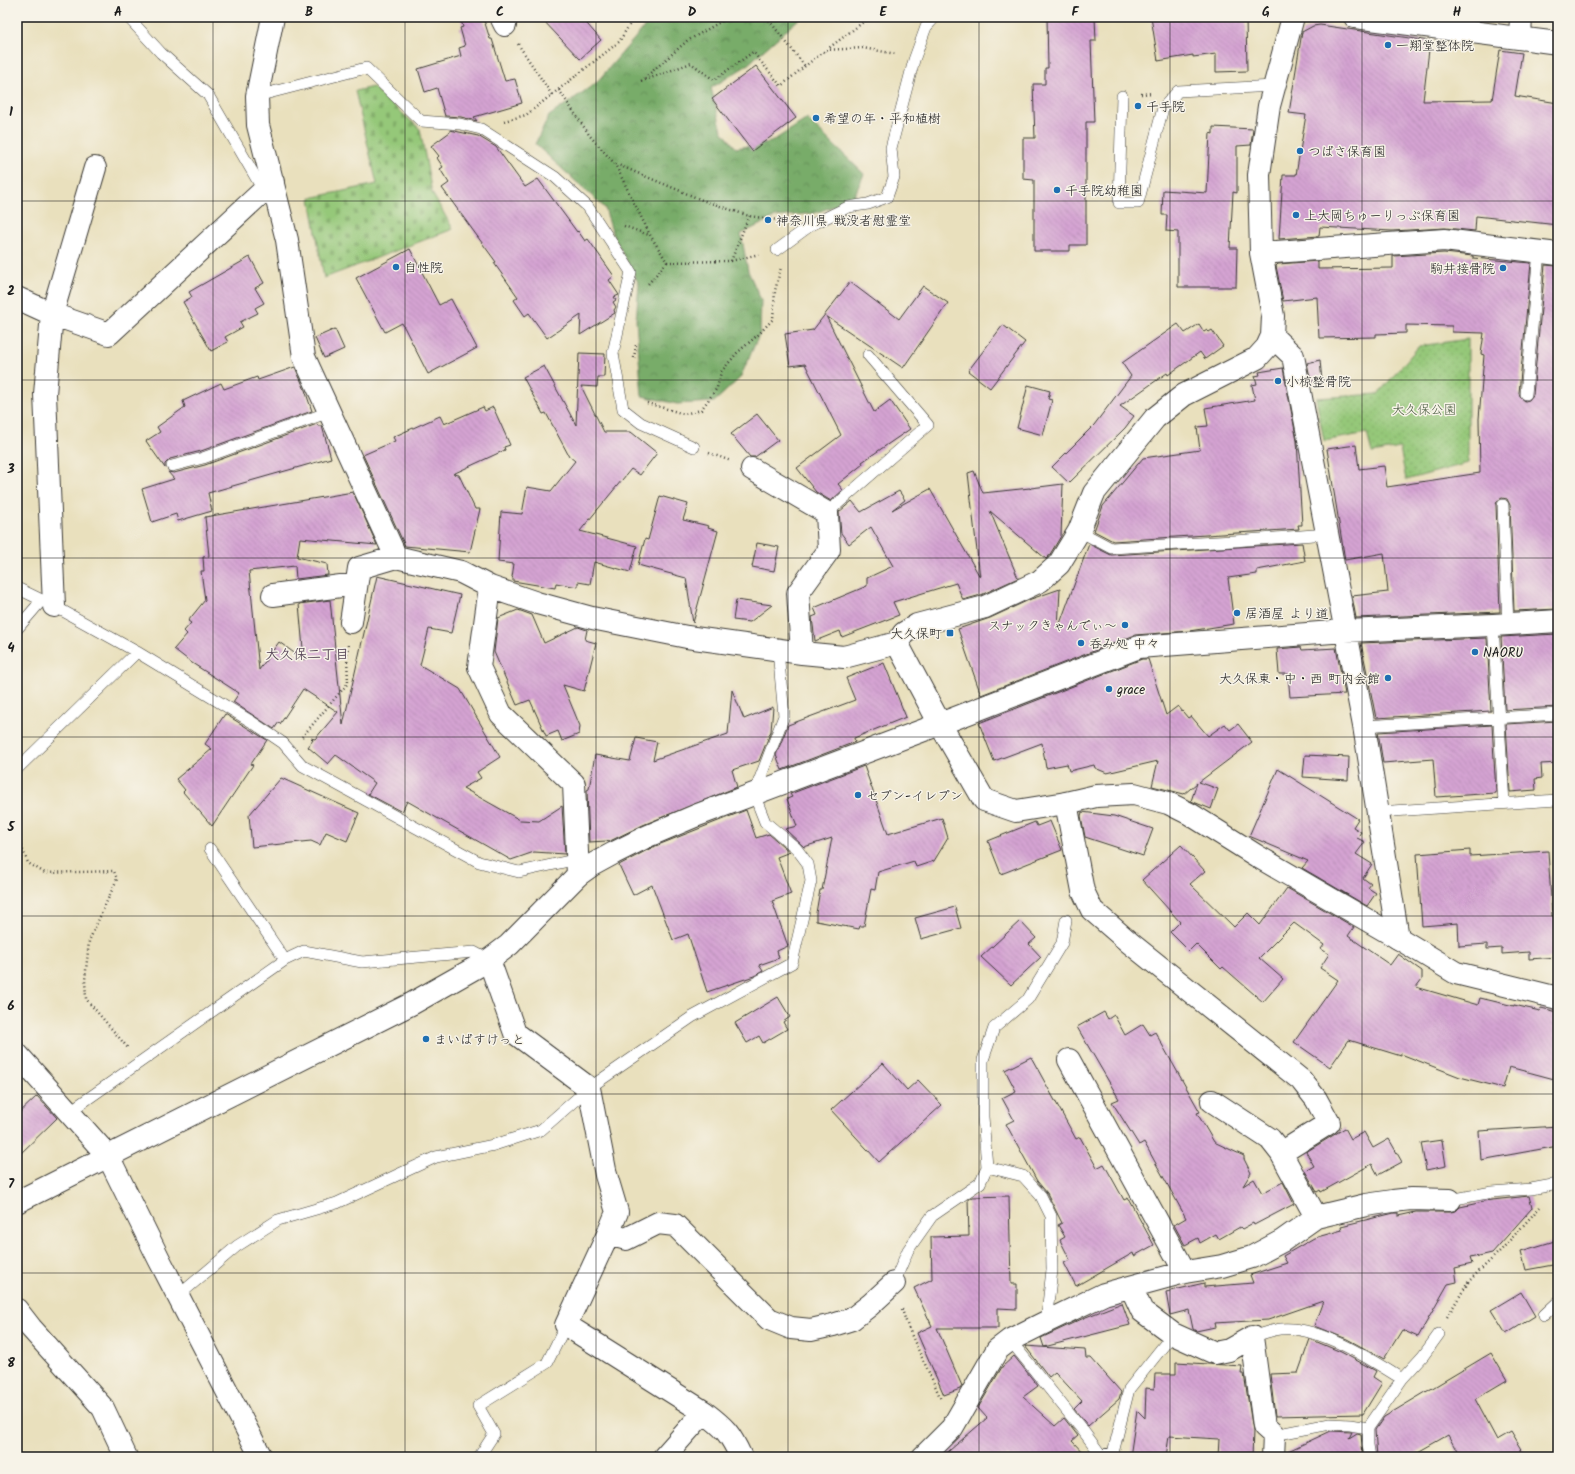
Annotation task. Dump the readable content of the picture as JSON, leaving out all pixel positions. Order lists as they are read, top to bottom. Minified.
{"districts":["大久保二丁目"],"parks":["大久保公園"],"places":{"other":["一翔堂整体院","千手院","希望の年・平和植樹","つばさ保育園","千手院幼稚園","上大岡ちゅーりっぷ保育園","神奈川県 戦没者慰霊堂","自性院","駒井接骨院","小椋整骨院","居酒屋 より道","スナックきゃんでぃ〜","呑み処 中々","NAORU","大久保東・中・西 町内会館","grace","セブン-イレブン","まいばすけっと"],"transit":["大久保町"]},"grid":{"columns":["A","B","C","D","E","F","G","H"],"rows":["1","2","3","4","5","6","7","8"]}}
